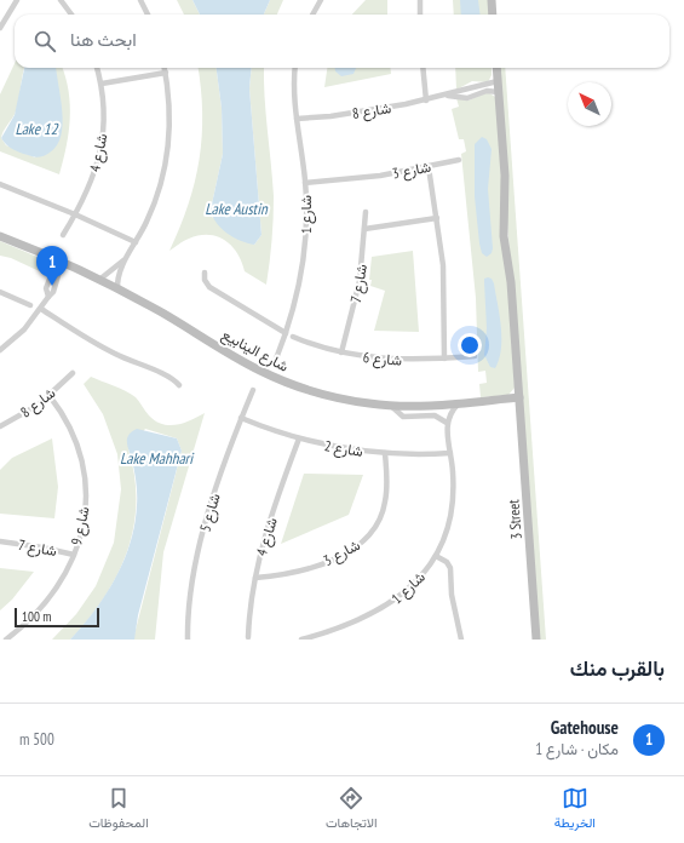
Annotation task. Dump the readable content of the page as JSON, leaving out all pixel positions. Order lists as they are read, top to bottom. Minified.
{"streets":{"street":["شارع 8","شارع 4","شارع 3","شارع 1","شارع 7","شارع الينابيع","شارع 6","شارع 2","شارع 5","3 Street","شارع 9"]},"crossings":[["شارع 8","شارع 1"],["شارع 8","3 Street"],["شارع 8","شارع 9"],["شارع 4","شارع 3"],["شارع 4","شارع 2"],["شارع 3","شارع 1"],["شارع 3","شارع 2"],["شارع 1","شارع 2"],["شارع 7","شارع 6"],["شارع 7","شارع 9"],["شارع الينابيع","3 Street"],["شارع 2","شارع 5"]],"water":["Lake 12","Lake Austin","Lake Mahhari"],"scale_bar":"100 m","north":"top left","page":{"search":"ابحث هنا","pins":"1","scale":"100 m","heading":"بالقرب منك","list":[{"mark":"1","name":"Gatehouse","note":"مكان · شارع 1","value":"500 m"}],"nav":["الخريطة","الاتجاهات","المحفوظات"]}}
